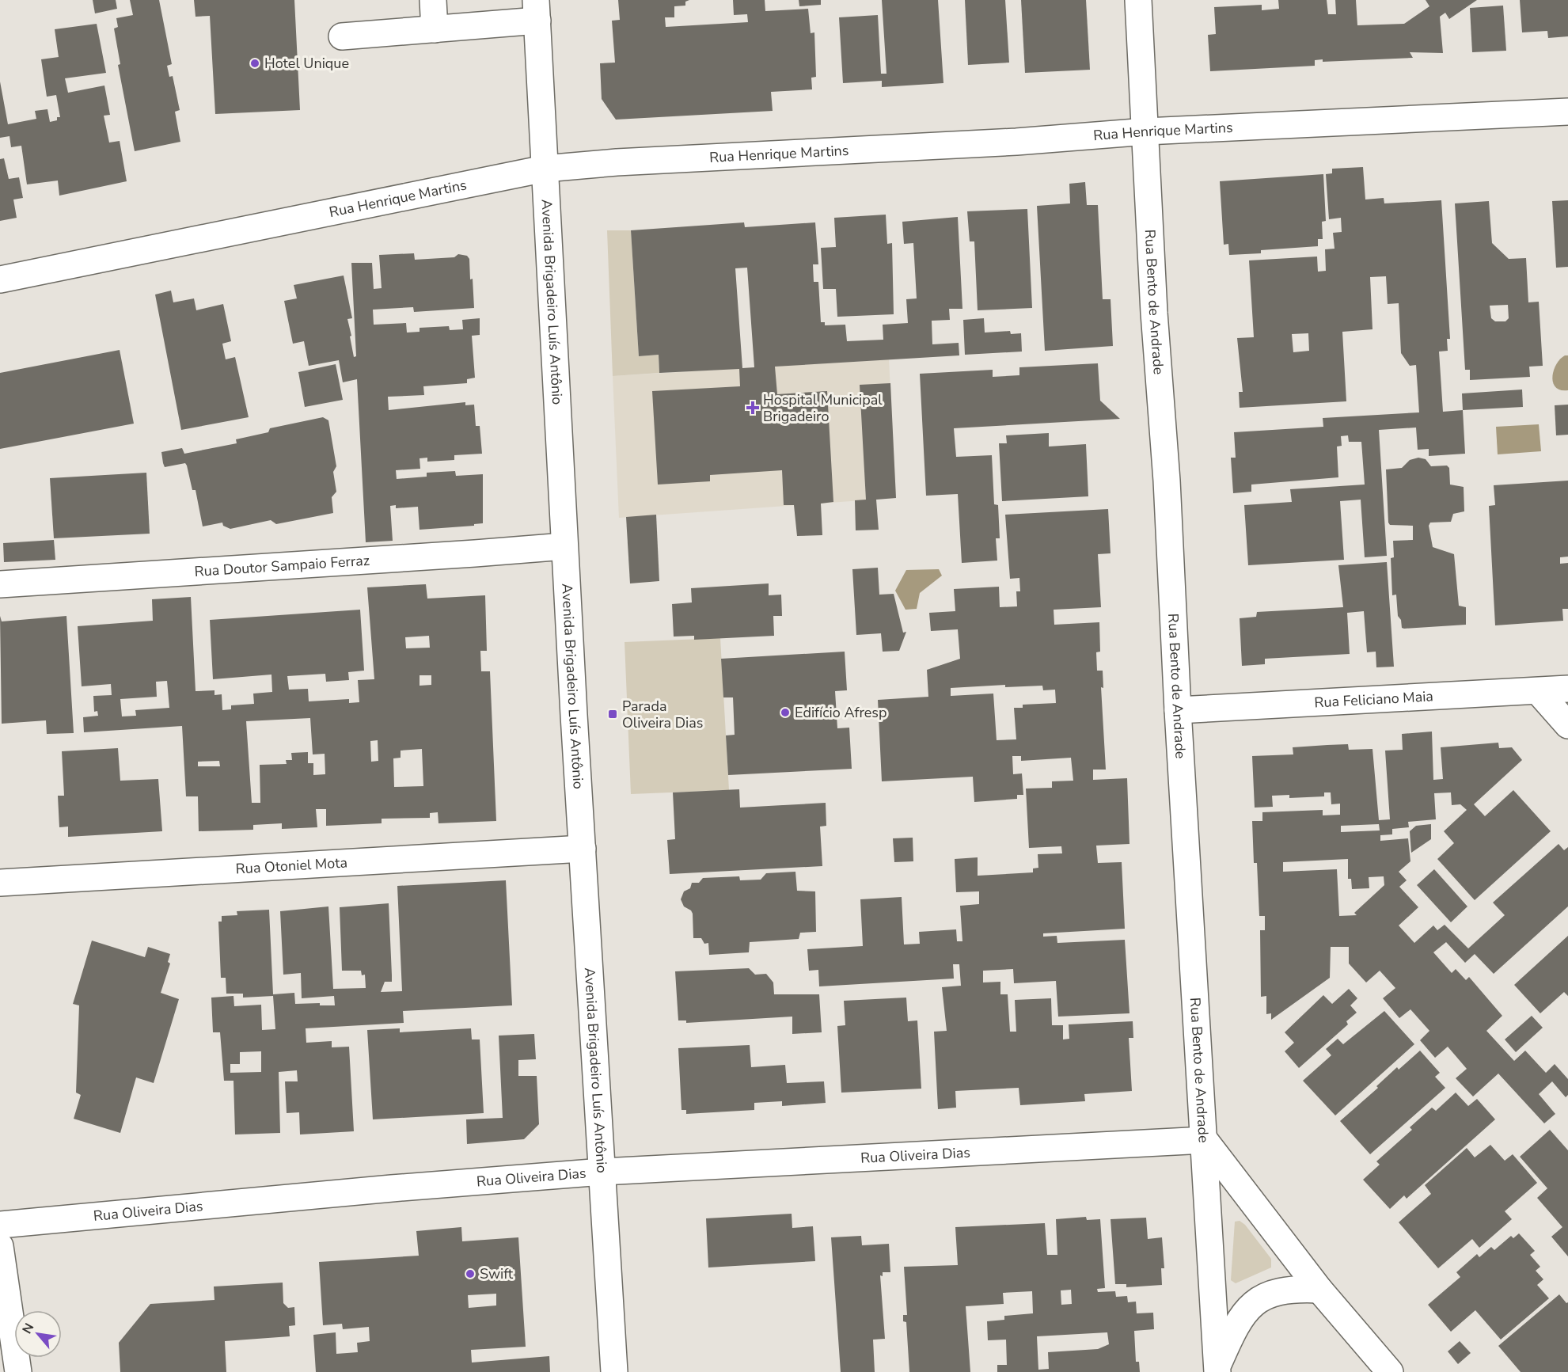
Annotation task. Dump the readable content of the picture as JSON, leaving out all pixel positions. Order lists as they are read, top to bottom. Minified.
{"streets":{"street":["Rua Henrique Martins","Avenida Brigadeiro Luís Antônio","Rua Bento de Andrade","Rua Doutor Sampaio Ferraz","Rua Feliciano Maia","Rua Otoniel Mota","Rua Oliveira Dias"]},"crossings":[["Rua Henrique Martins","Avenida Brigadeiro Luís Antônio"],["Rua Henrique Martins","Rua Bento de Andrade"],["Avenida Brigadeiro Luís Antônio","Rua Doutor Sampaio Ferraz"],["Avenida Brigadeiro Luís Antônio","Rua Otoniel Mota"],["Avenida Brigadeiro Luís Antônio","Rua Oliveira Dias"],["Rua Bento de Andrade","Rua Feliciano Maia"],["Rua Bento de Andrade","Rua Oliveira Dias"]],"places":{"other":["Hotel Unique","Edifício Afresp","Swift"],"health":["Hospital Municipal Brigadeiro"],"transit":["Parada Oliveira Dias"]},"north":"top left"}
